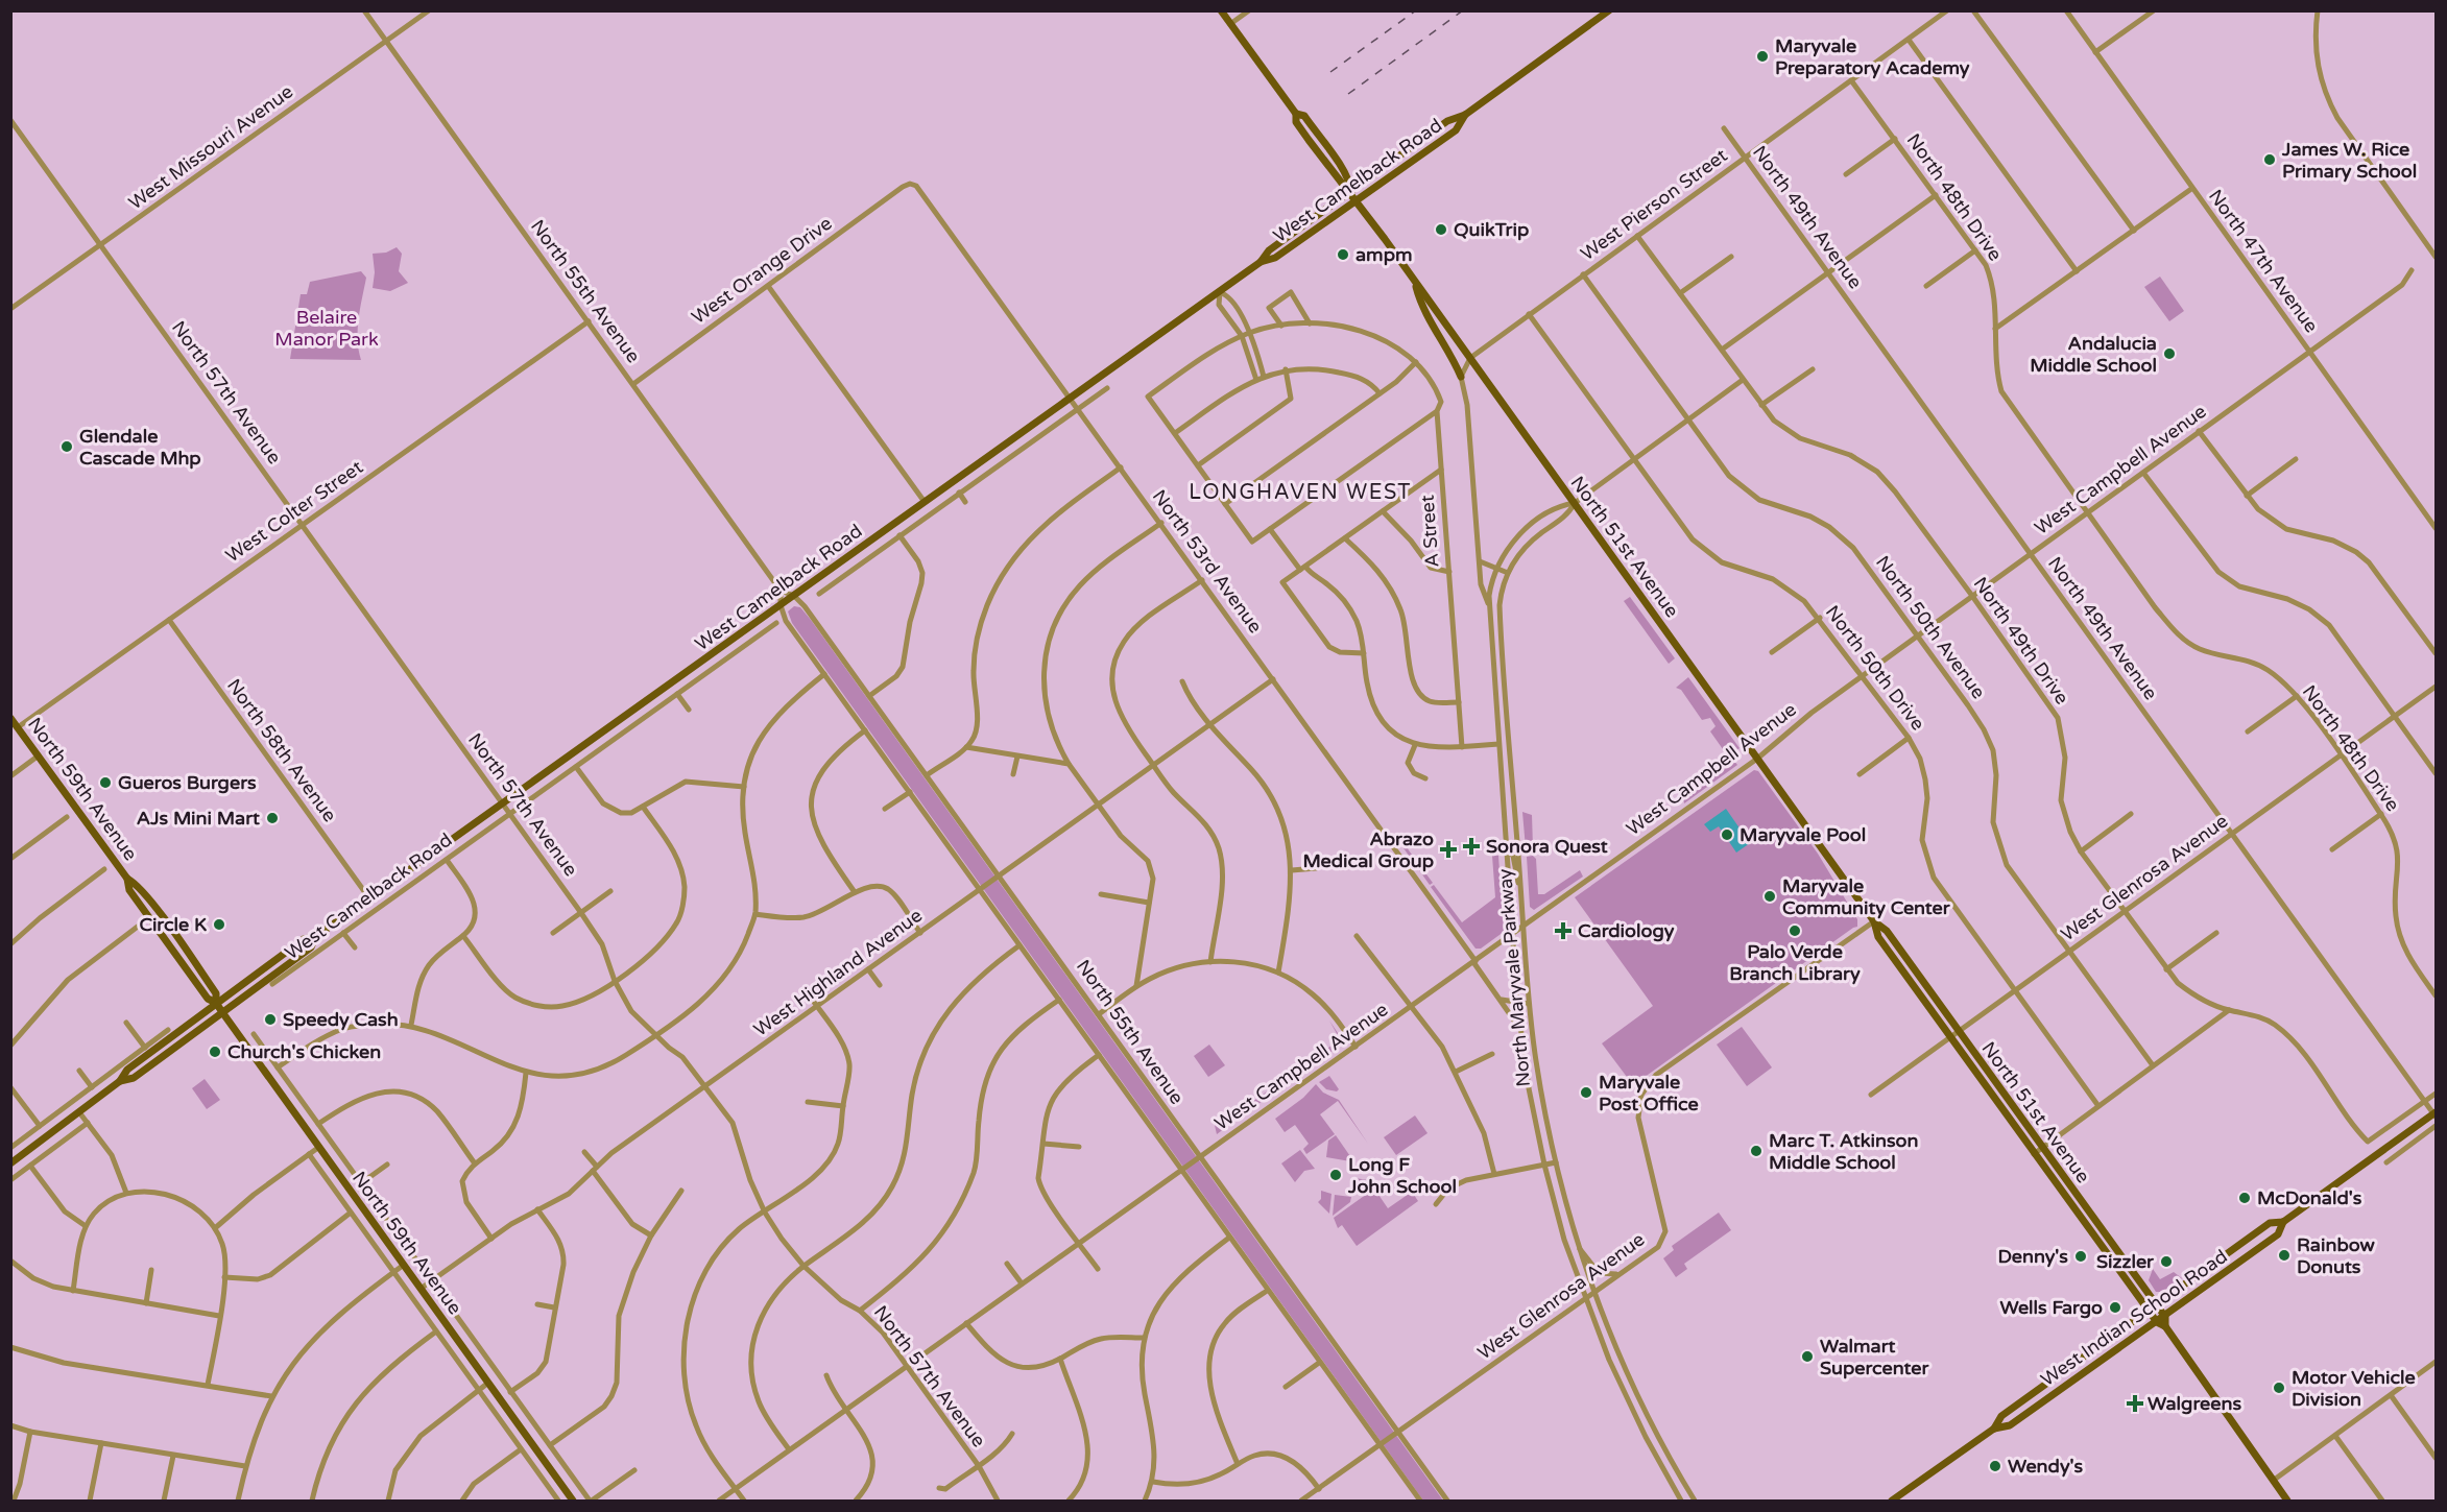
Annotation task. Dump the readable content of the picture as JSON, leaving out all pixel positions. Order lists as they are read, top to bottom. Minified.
{"streets":{"main road":["West Camelback Road","North 51st Avenue","North 59th Avenue","West Indian School Road"],"street":["West Missouri Avenue","North 48th Drive","West Pierson Street","North 49th Avenue","North 47th Avenue","West Orange Drive","North 55th Avenue","North 57th Avenue","West Campbell Avenue","West Colter Street","A Street","North 53rd Avenue","North 50th Avenue","North 49th Drive","North 50th Drive","North 58th Avenue","West Glenrosa Avenue","West Highland Avenue","North Maryvale Parkway"]},"crossings":[["West Missouri Avenue","North 55th Avenue"],["West Missouri Avenue","North 57th Avenue"],["West Camelback Road","North 55th Avenue"],["West Camelback Road","North 57th Avenue"],["West Camelback Road","North 51st Avenue"],["West Camelback Road","North 53rd Avenue"],["West Camelback Road","North 58th Avenue"],["West Camelback Road","North 59th Avenue"],["North 48th Drive","West Pierson Street"],["North 48th Drive","West Campbell Avenue"],["North 48th Drive","West Glenrosa Avenue"],["West Pierson Street","North 49th Avenue"],["West Pierson Street","North 51st Avenue"],["West Pierson Street","North 50th Avenue"],["West Pierson Street","North 49th Drive"],["West Pierson Street","North 50th Drive"],["North 49th Avenue","West Campbell Avenue"],["North 49th Avenue","North 49th Drive"],["North 49th Avenue","West Glenrosa Avenue"],["North 49th Avenue","West Indian School Road"],["North 47th Avenue","West Campbell Avenue"],["West Orange Drive","North 55th Avenue"],["West Orange Drive","North 53rd Avenue"],["North 55th Avenue","West Campbell Avenue"],["North 55th Avenue","West Colter Street"],["North 55th Avenue","West Glenrosa Avenue"],["North 55th Avenue","West Highland Avenue"],["North 57th Avenue","West Campbell Avenue"],["North 57th Avenue","West Colter Street"],["North 57th Avenue","West Highland Avenue"],["West Campbell Avenue","North 51st Avenue"],["West Campbell Avenue","North 53rd Avenue"],["West Campbell Avenue","North 50th Avenue"],["West Campbell Avenue","North 49th Drive"],["West Campbell Avenue","North 50th Drive"],["West Campbell Avenue","North Maryvale Parkway"],["West Colter Street","North 58th Avenue"],["West Colter Street","North 59th Avenue"],["North 51st Avenue","West Glenrosa Avenue"],["North 51st Avenue","North Maryvale Parkway"],["North 51st Avenue","West Indian School Road"],["North 53rd Avenue","West Highland Avenue"],["North 53rd Avenue","North Maryvale Parkway"],["North 50th Avenue","West Glenrosa Avenue"],["North 49th Drive","West Glenrosa Avenue"],["North 50th Drive","West Glenrosa Avenue"],["North 59th Avenue","West Highland Avenue"],["West Glenrosa Avenue","North Maryvale Parkway"]],"districts":["LONGHAVEN WEST"],"parks":["Belaire Manor Park"],"places":{"other":["Maryvale Preparatory Academy","James W. Rice Primary School","QuikTrip","ampm","Andalucia Middle School","Glendale Cascade Mhp","Gueros Burgers","AJs Mini Mart","Maryvale Pool","Maryvale Community Center","Circle K","Palo Verde Branch Library","Speedy Cash","Church's Chicken","Maryvale Post Office","Marc T. Atkinson Middle School","Long F John School","McDonald's","Rainbow Donuts","Denny's","Sizzler","Wells Fargo","Walmart Supercenter","Motor Vehicle Division","Wendy's"],"health":["Sonora Quest","Abrazo Medical Group","Cardiology","Walgreens"]}}
